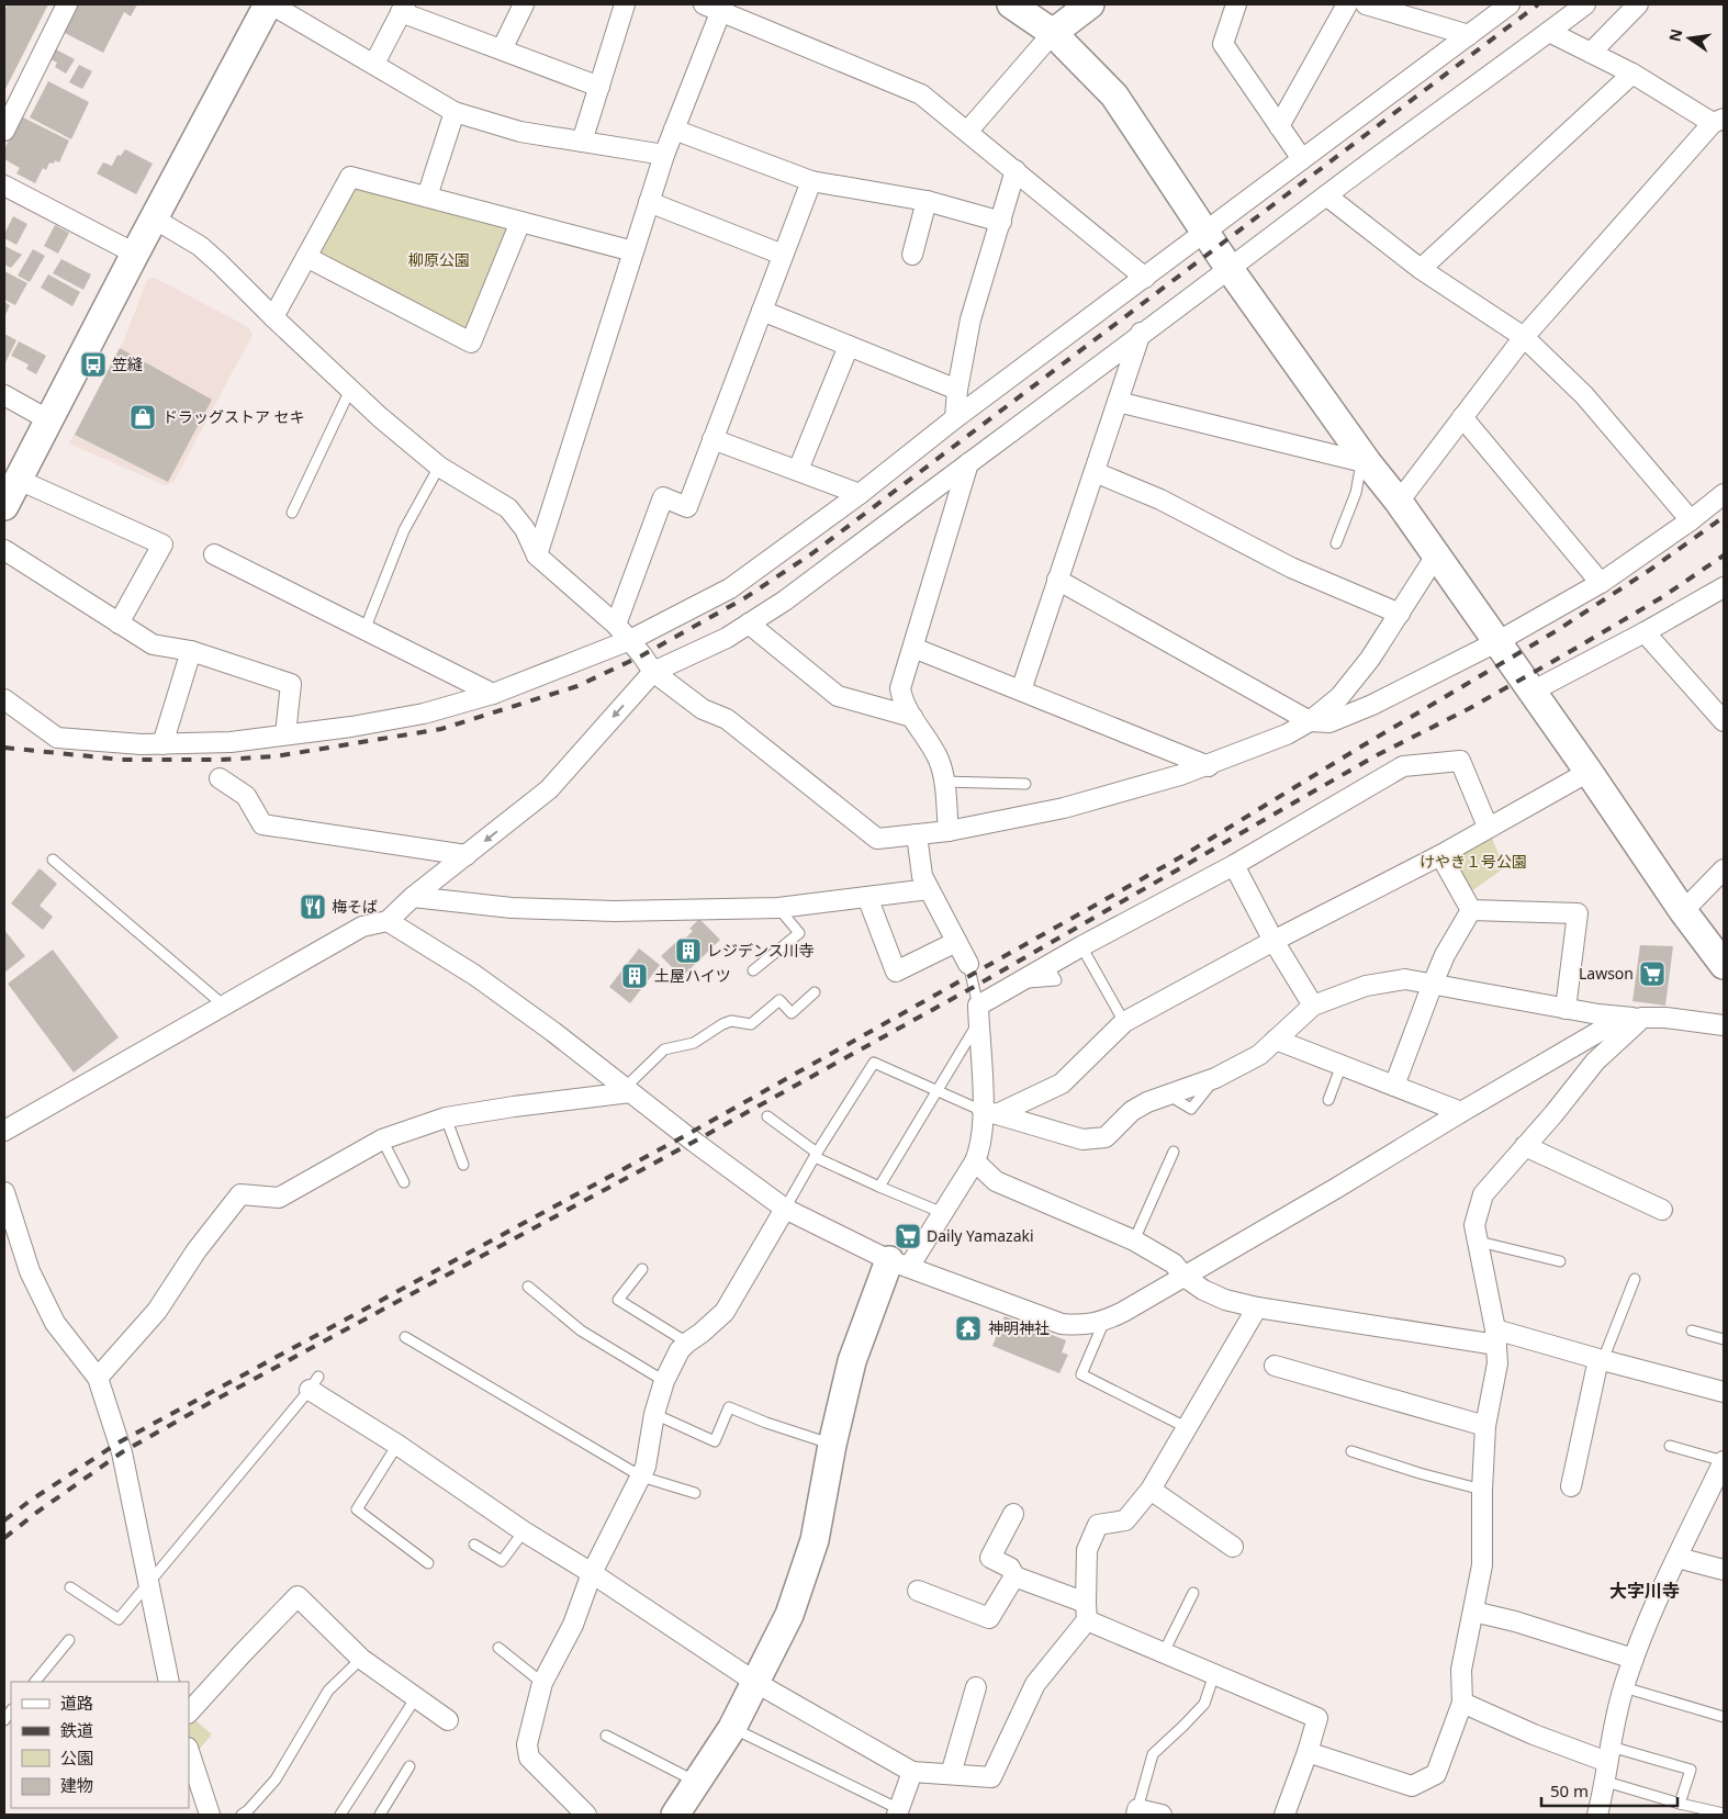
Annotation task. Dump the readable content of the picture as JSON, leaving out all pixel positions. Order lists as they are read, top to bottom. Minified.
{"districts":["大字川寺"],"parks":["柳原公園","けやき１号公園"],"places":{"bus stop":["笠縫"],"shop":["ドラッグストア セキ"],"restaurant":["梅そば"],"building":["レジデンス川寺","土屋ハイツ"],"supermarket":["Lawson","Daily Yamazaki"],"temple":["神明神社"]},"legend":["道路","鉄道","公園","建物"],"scale_bar":"50 m","north":"left"}
